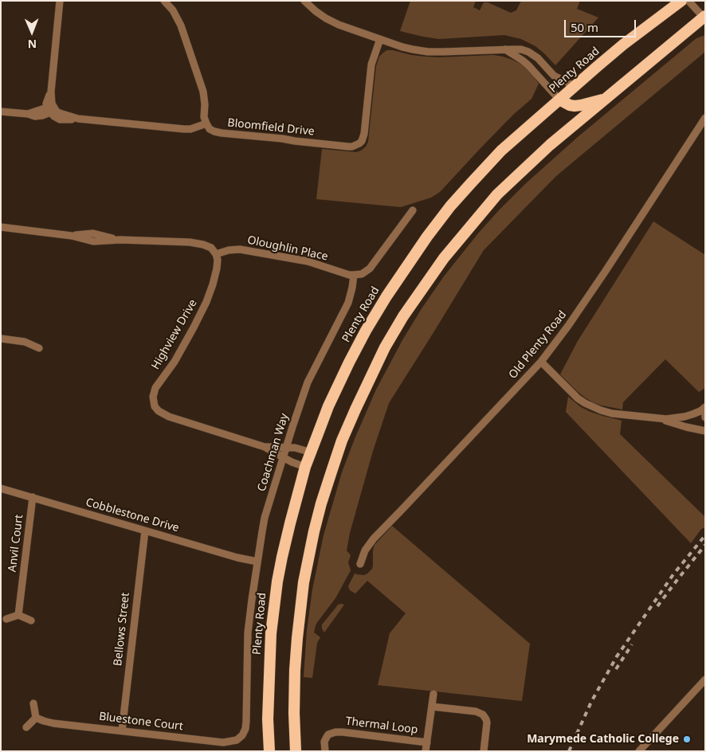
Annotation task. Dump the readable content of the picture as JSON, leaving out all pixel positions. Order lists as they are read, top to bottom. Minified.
{"streets":{"highway":["Plenty Road"],"street":["Bloomfield Drive","Oloughlin Place","Highview Drive","Old Plenty Road","Coachman Way","Cobblestone Drive","Anvil Court","Bellows Street","Bluestone Court","Thermal Loop"]},"crossings":[["Plenty Road","Highview Drive"],["Oloughlin Place","Highview Drive"],["Oloughlin Place","Coachman Way"],["Highview Drive","Coachman Way"],["Coachman Way","Cobblestone Drive"],["Coachman Way","Bluestone Court"],["Cobblestone Drive","Anvil Court"],["Cobblestone Drive","Bellows Street"],["Bellows Street","Bluestone Court"]],"places":["Marymede Catholic College"],"scale_bar":"50 m","north":"bottom"}
